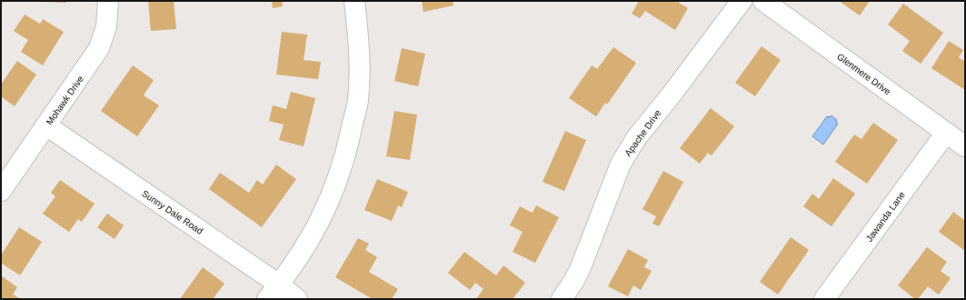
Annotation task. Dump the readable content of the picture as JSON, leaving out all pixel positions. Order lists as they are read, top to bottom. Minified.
{"streets":{"street":["Glenmere Drive","Mohawk Drive","Apache Drive","Sunny Dale Road","Jawanda Lane"]},"crossings":[["Glenmere Drive","Jawanda Lane"],["Mohawk Drive","Sunny Dale Road"]]}
